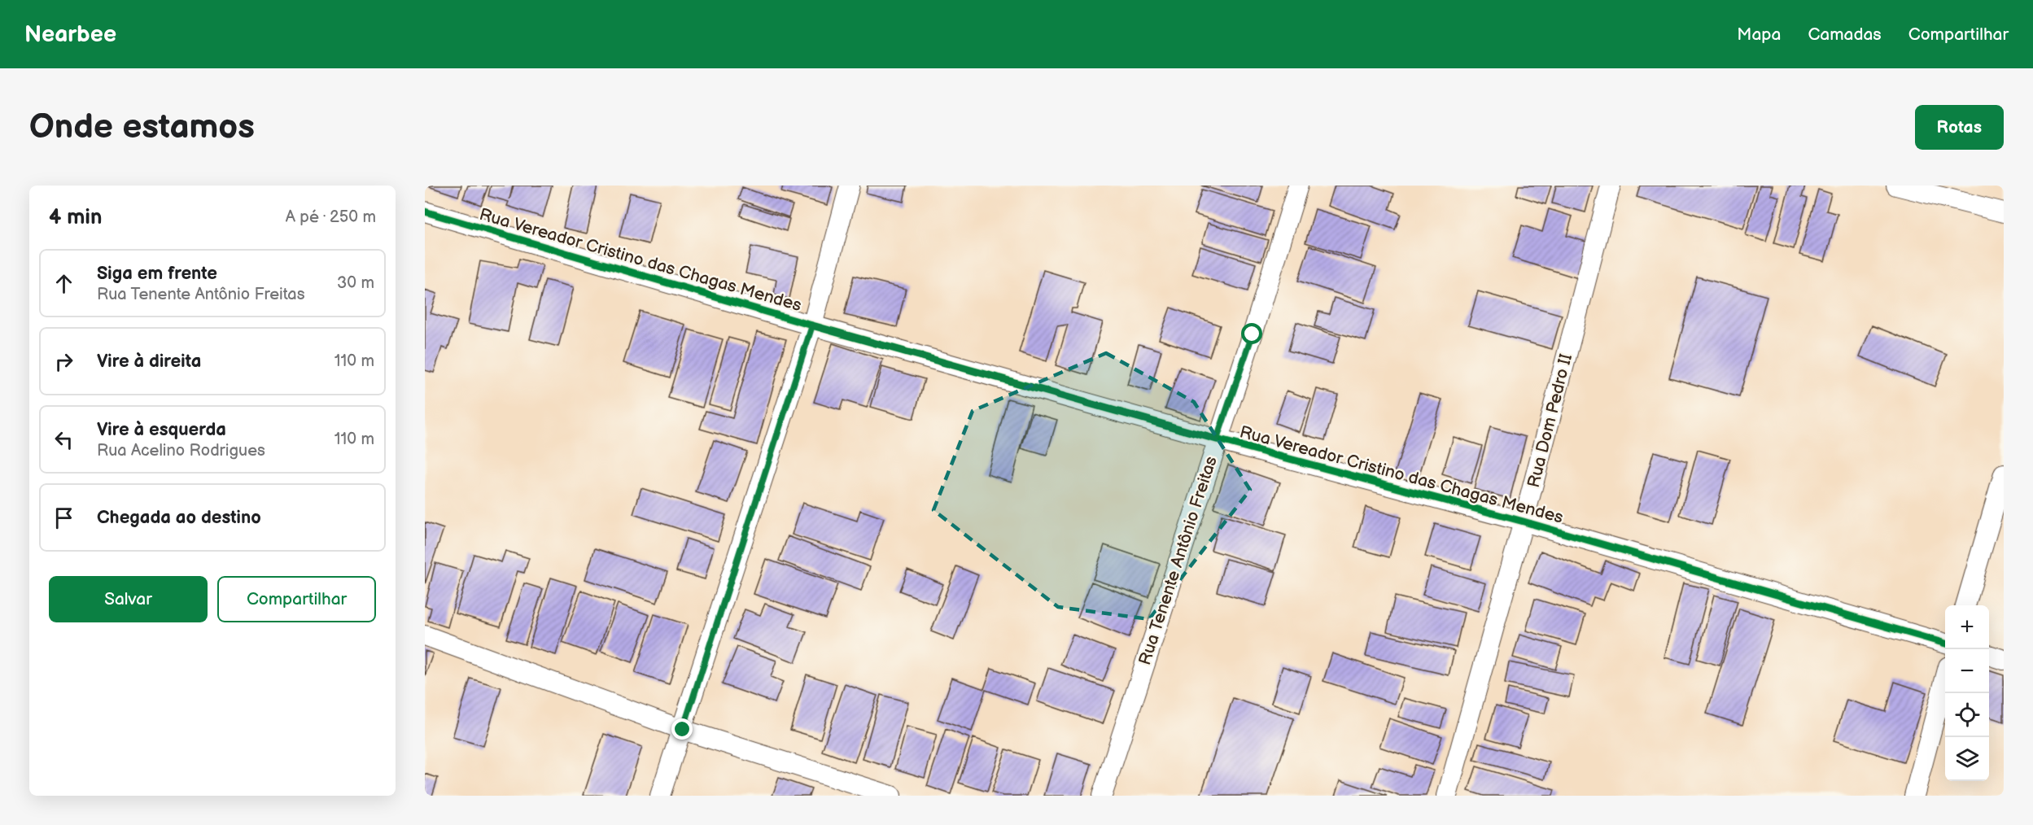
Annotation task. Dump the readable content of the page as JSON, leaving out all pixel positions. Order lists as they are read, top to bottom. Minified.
{"streets":{"street":["Rua Vereador Cristino das Chagas Mendes","Rua Dom Pedro II","Rua Tenente Antônio Freitas"]},"crossings":[["Rua Vereador Cristino das Chagas Mendes","Rua Dom Pedro II"],["Rua Vereador Cristino das Chagas Mendes","Rua Tenente Antônio Freitas"]],"page":{"header":"Nearbee","nav":["Mapa","Camadas","Compartilhar"],"buttons":["Rotas",["Salvar","Compartilhar"]],"title":"Onde estamos","heading":["4 min","A pé · 250 m"],"list":[["Siga em frente","Rua Tenente Antônio Freitas","30 m"],["Vire à direita","110 m"],["Vire à esquerda","Rua Acelino Rodrigues","110 m"],"Chegada ao destino"],"map_buttons":["+","−"]}}
